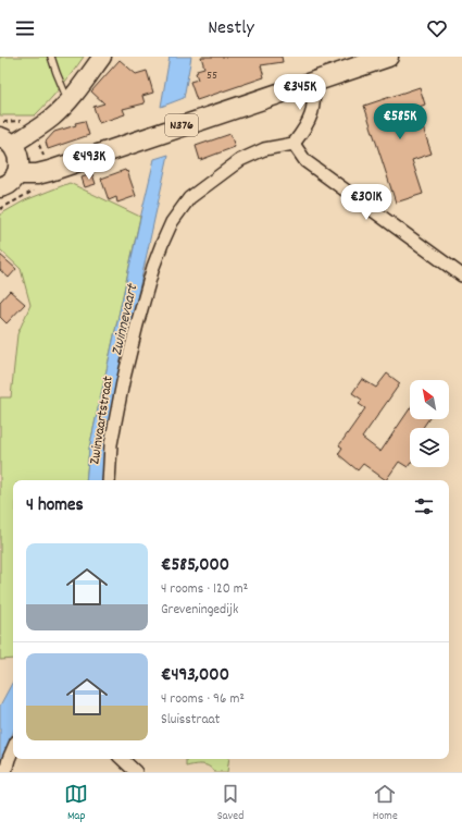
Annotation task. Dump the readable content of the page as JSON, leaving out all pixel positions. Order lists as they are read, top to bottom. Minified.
{"streets":{"main road":["N376"],"street":["Zwinvaartstraat"]},"water":["Zwinnevaart"],"house_numbers":["55"],"north":"top left","page":{"header":"Nestly","price":["€345K","€585K","€493K","€301K"],"heading":"4 homes","list":[{"name":"€585,000","note":"4 rooms · 120 m² · Greveningedijk"},{"name":"€493,000","note":"4 rooms · 96 m² · Sluisstraat"}],"tabs":["Map","Saved","Home"]}}
